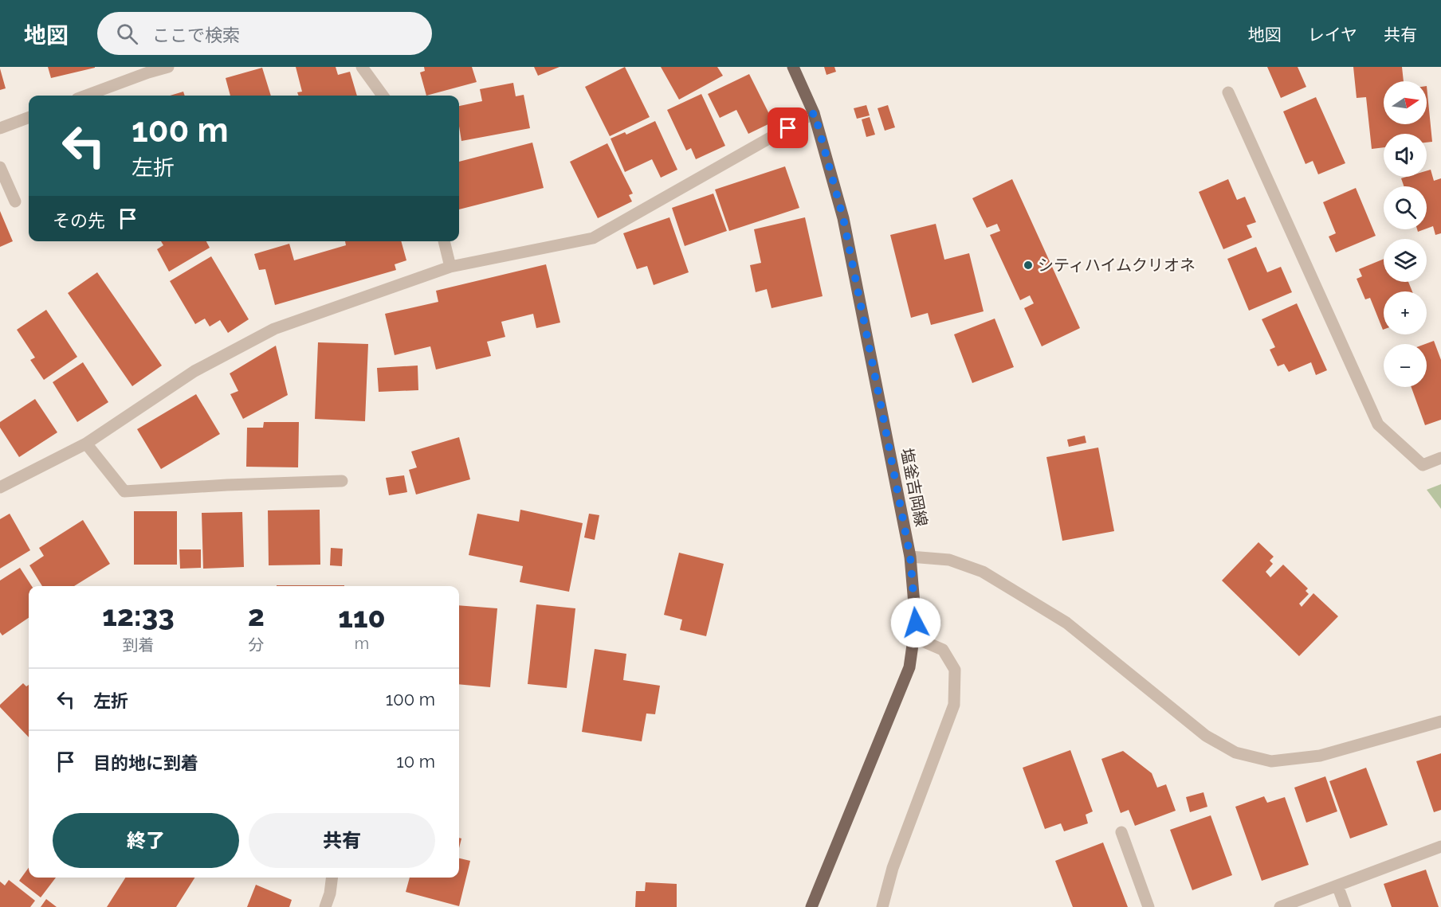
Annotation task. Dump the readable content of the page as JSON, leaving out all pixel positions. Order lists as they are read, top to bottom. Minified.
{"streets":{"main road":["塩釜吉岡線"]},"places":["シティハイムクリオネ"],"north":"right","page":{"header":"地図","search":"ここで検索","nav":["地図","レイヤ","共有"],"map_buttons":["+","−"],"turn":["100 m","左折"],"then":"その先","eta":["12:33","到着","2","分","110","m"],"list":[{"name":"左折","value":"100 m"},{"name":"目的地に到着","value":"10 m"}],"buttons":["終了","共有"]}}
